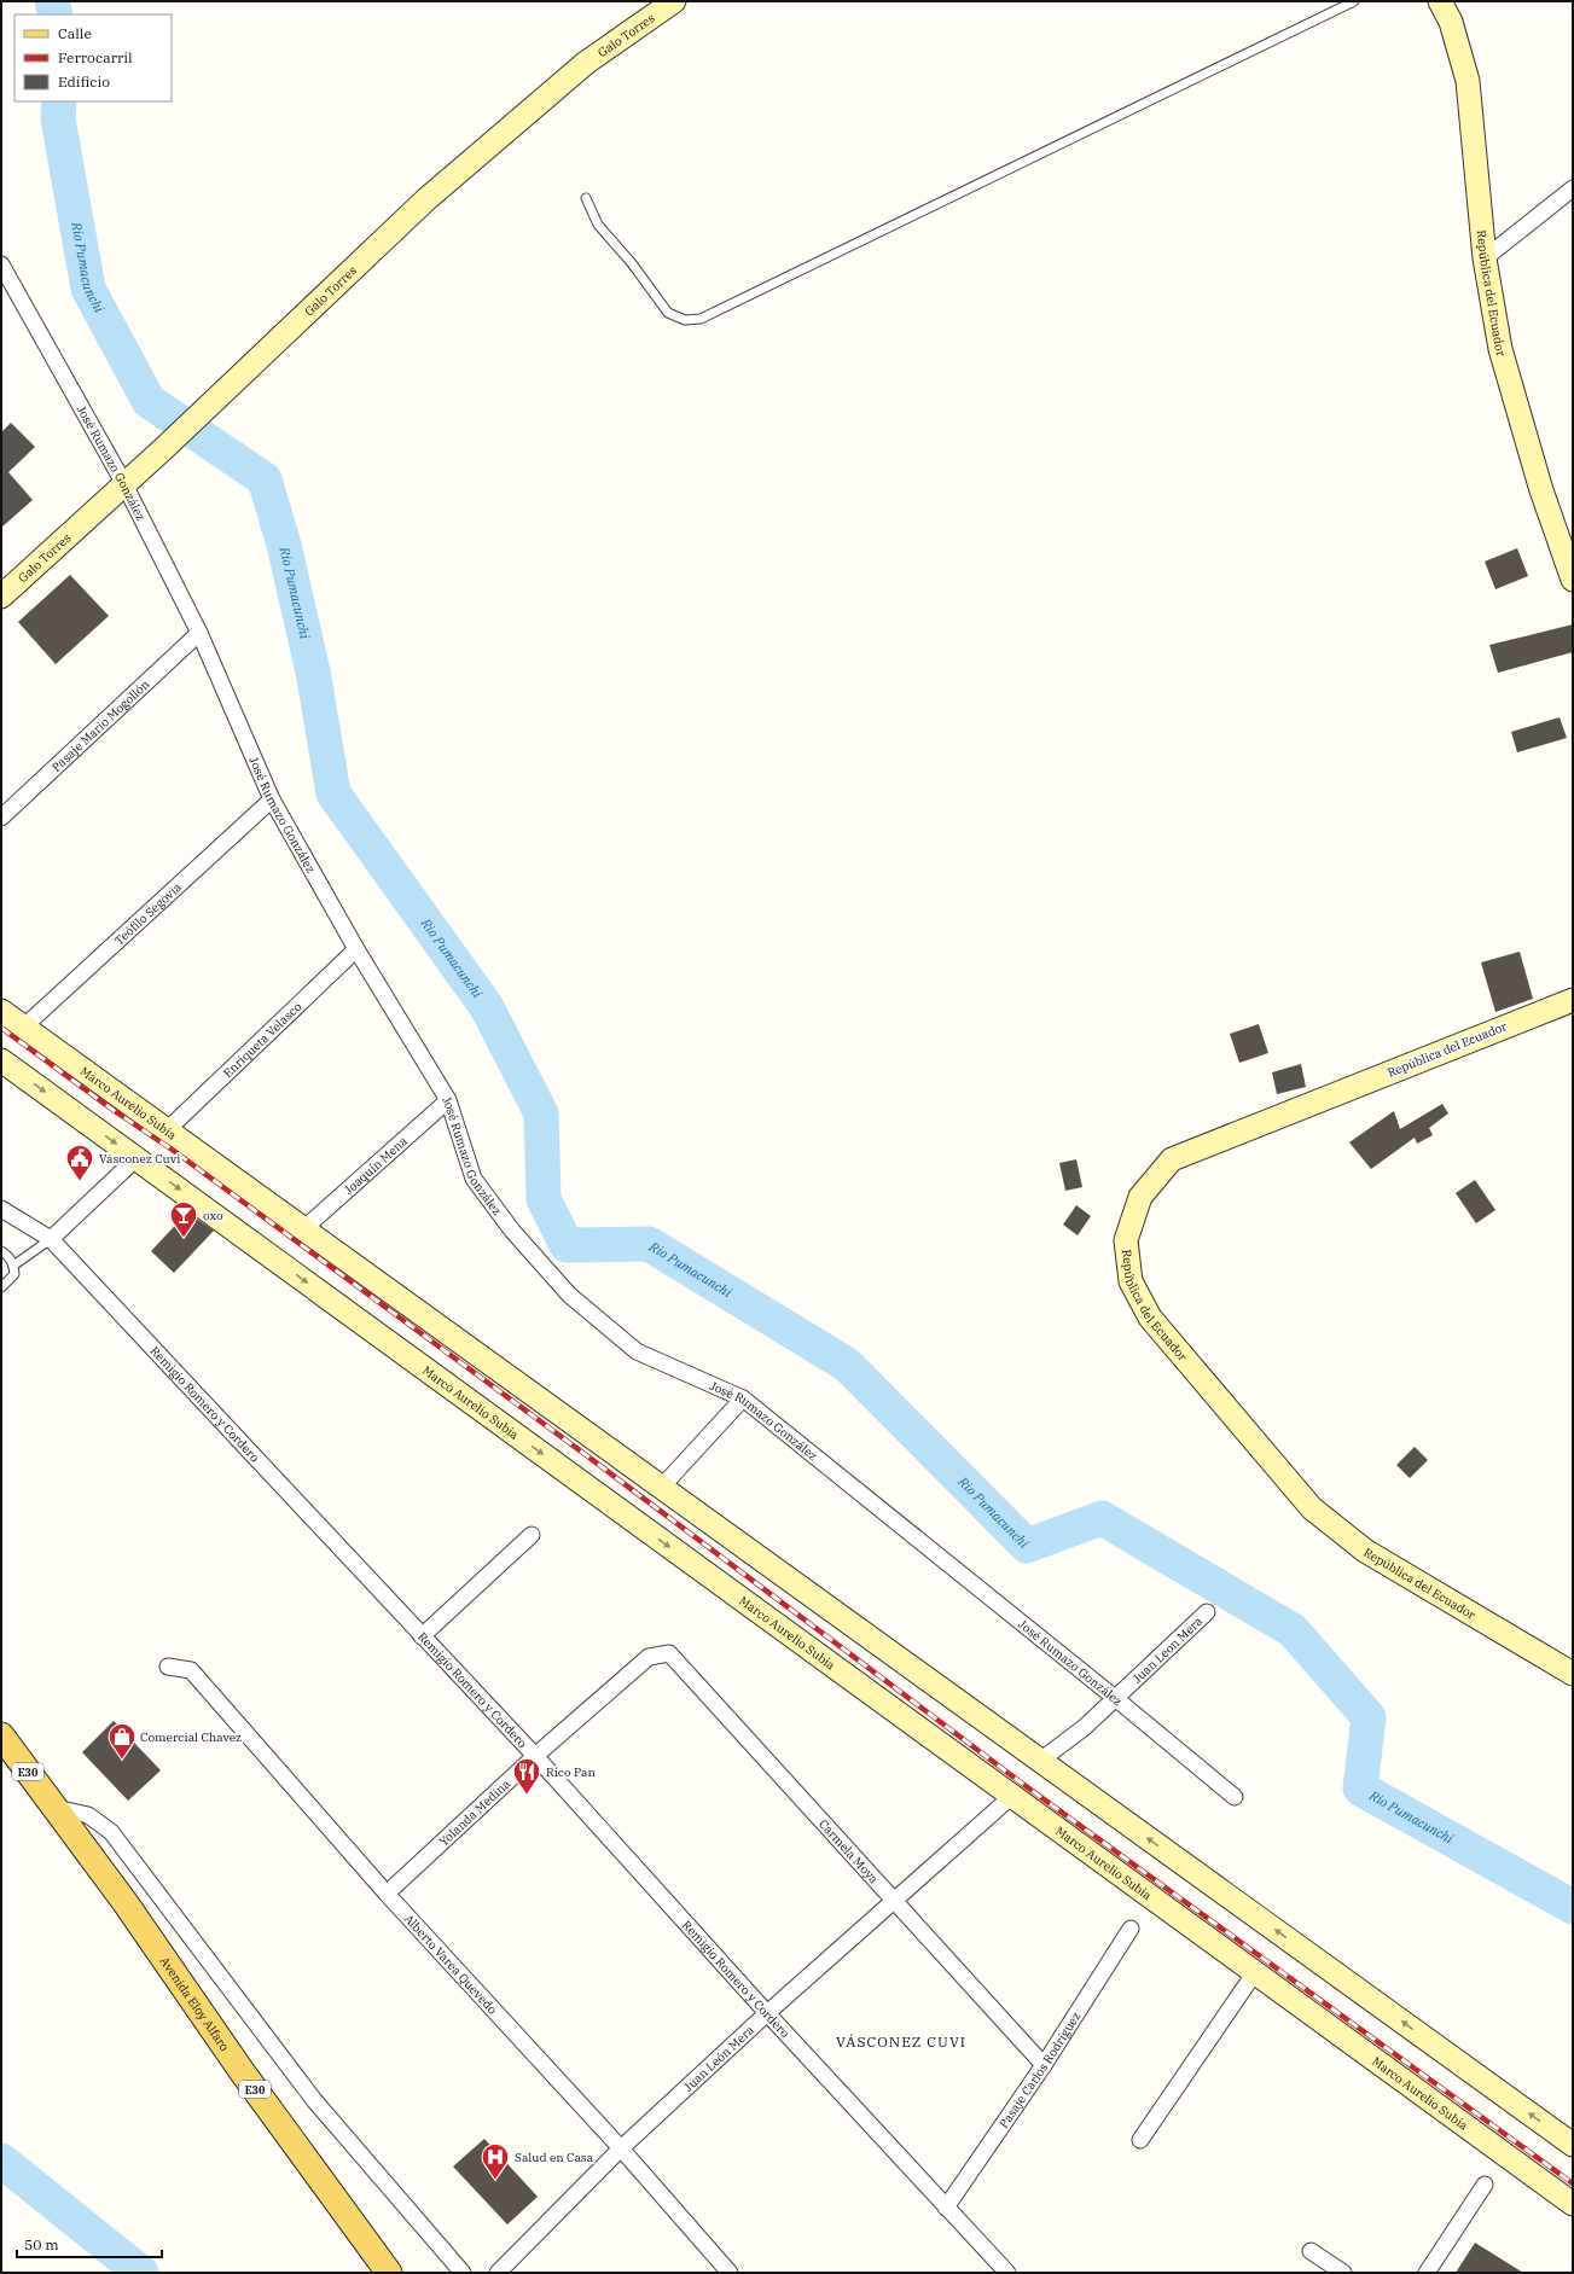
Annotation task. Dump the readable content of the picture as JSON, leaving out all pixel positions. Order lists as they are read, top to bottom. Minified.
{"streets":{"main road":["Galo Torres","República del Ecuador","Marco Aurelio Subia","E30","Avenida Eloy Alfaro"],"street":["José Rumazo González","Pasaje Mario Mogollón","Teófilo Segovia","Enriqueta Velasco","Joaquín Mena","Remigio Romero y Cordero","Juan Leon Mera","Yolanda Medina","Carmela Moya","Alberto Varea Quevedo","Juan León Mera","Pasaje Carlos Rodríguez"]},"crossings":[["Galo Torres","José Rumazo González"],["José Rumazo González","Pasaje Mario Mogollón"],["José Rumazo González","Teófilo Segovia"],["José Rumazo González","Enriqueta Velasco"],["José Rumazo González","Joaquín Mena"],["José Rumazo González","Juan Leon Mera"],["Teófilo Segovia","Marco Aurelio Subia"],["Enriqueta Velasco","Marco Aurelio Subia"],["Marco Aurelio Subia","Joaquín Mena"],["Marco Aurelio Subia","Juan Leon Mera"],["Marco Aurelio Subia","Juan León Mera"],["Remigio Romero y Cordero","Yolanda Medina"],["Remigio Romero y Cordero","Juan León Mera"],["Remigio Romero y Cordero","Pasaje Carlos Rodríguez"],["Yolanda Medina","Carmela Moya"],["Yolanda Medina","Alberto Varea Quevedo"],["Carmela Moya","Juan León Mera"],["Carmela Moya","Pasaje Carlos Rodríguez"],["Alberto Varea Quevedo","Juan León Mera"]],"districts":["VÁSCONEZ CUVI"],"water":["Rio Pumacunchi"],"places":{"public building":["Vásconez Cuvi"],"bar":["oxo"],"shop":["Comercial Chavez"],"restaurant":["Rico Pan"],"hospital":["Salud en Casa"]},"legend":["Calle","Ferrocarril","Edificio"],"scale_bar":"50 m"}
